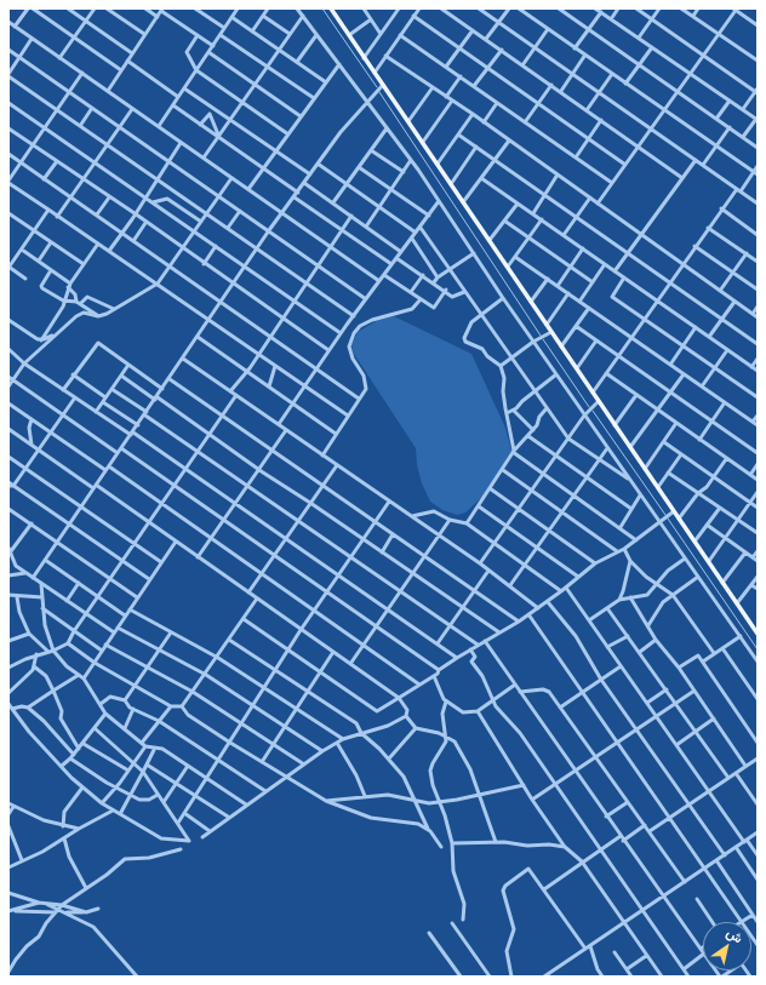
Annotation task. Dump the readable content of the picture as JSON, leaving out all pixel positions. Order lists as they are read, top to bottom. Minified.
{"north":"top right"}
